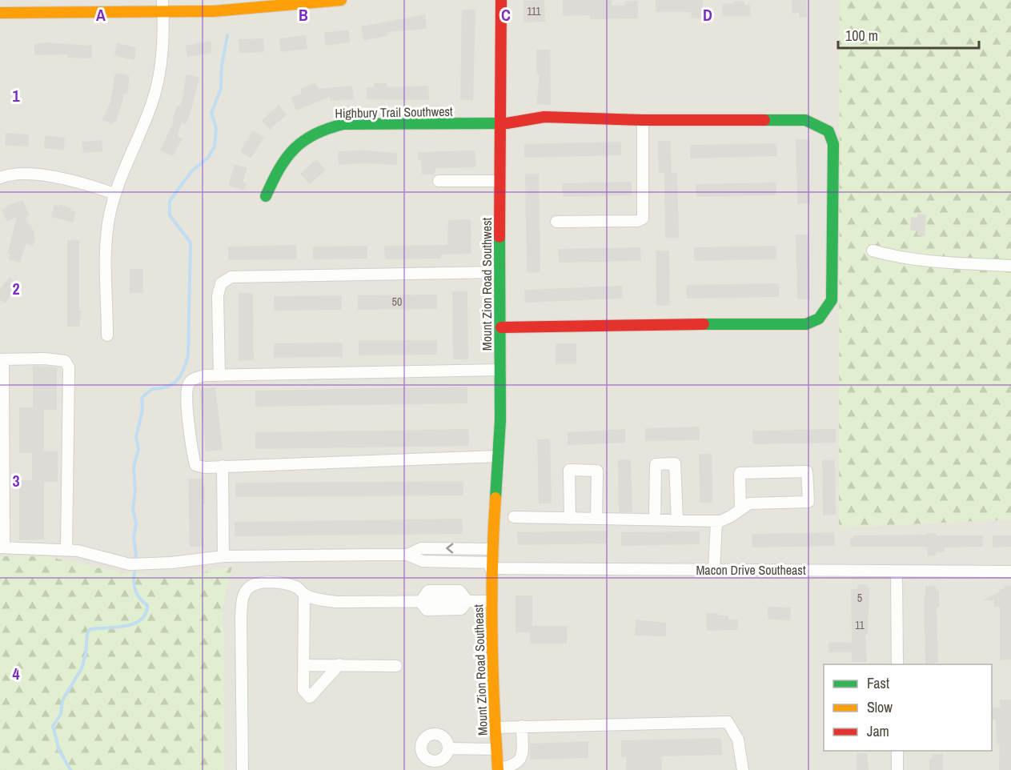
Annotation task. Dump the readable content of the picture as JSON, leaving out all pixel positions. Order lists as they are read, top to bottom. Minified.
{"streets":{"street":["Highbury Trail Southwest","Mount Zion Road Southwest","Macon Drive Southeast","Mount Zion Road Southeast"]},"crossings":[["Highbury Trail Southwest","Mount Zion Road Southwest"],["Mount Zion Road Southwest","Macon Drive Southeast"],["Mount Zion Road Southwest","Mount Zion Road Southeast"],["Macon Drive Southeast","Mount Zion Road Southeast"]],"house_numbers":["111","50","5","11"],"legend":["Fast","Slow","Jam"],"scale_bar":"100 m","grid":{"columns":["A","B","C","D"],"rows":["1","2","3","4"]}}
